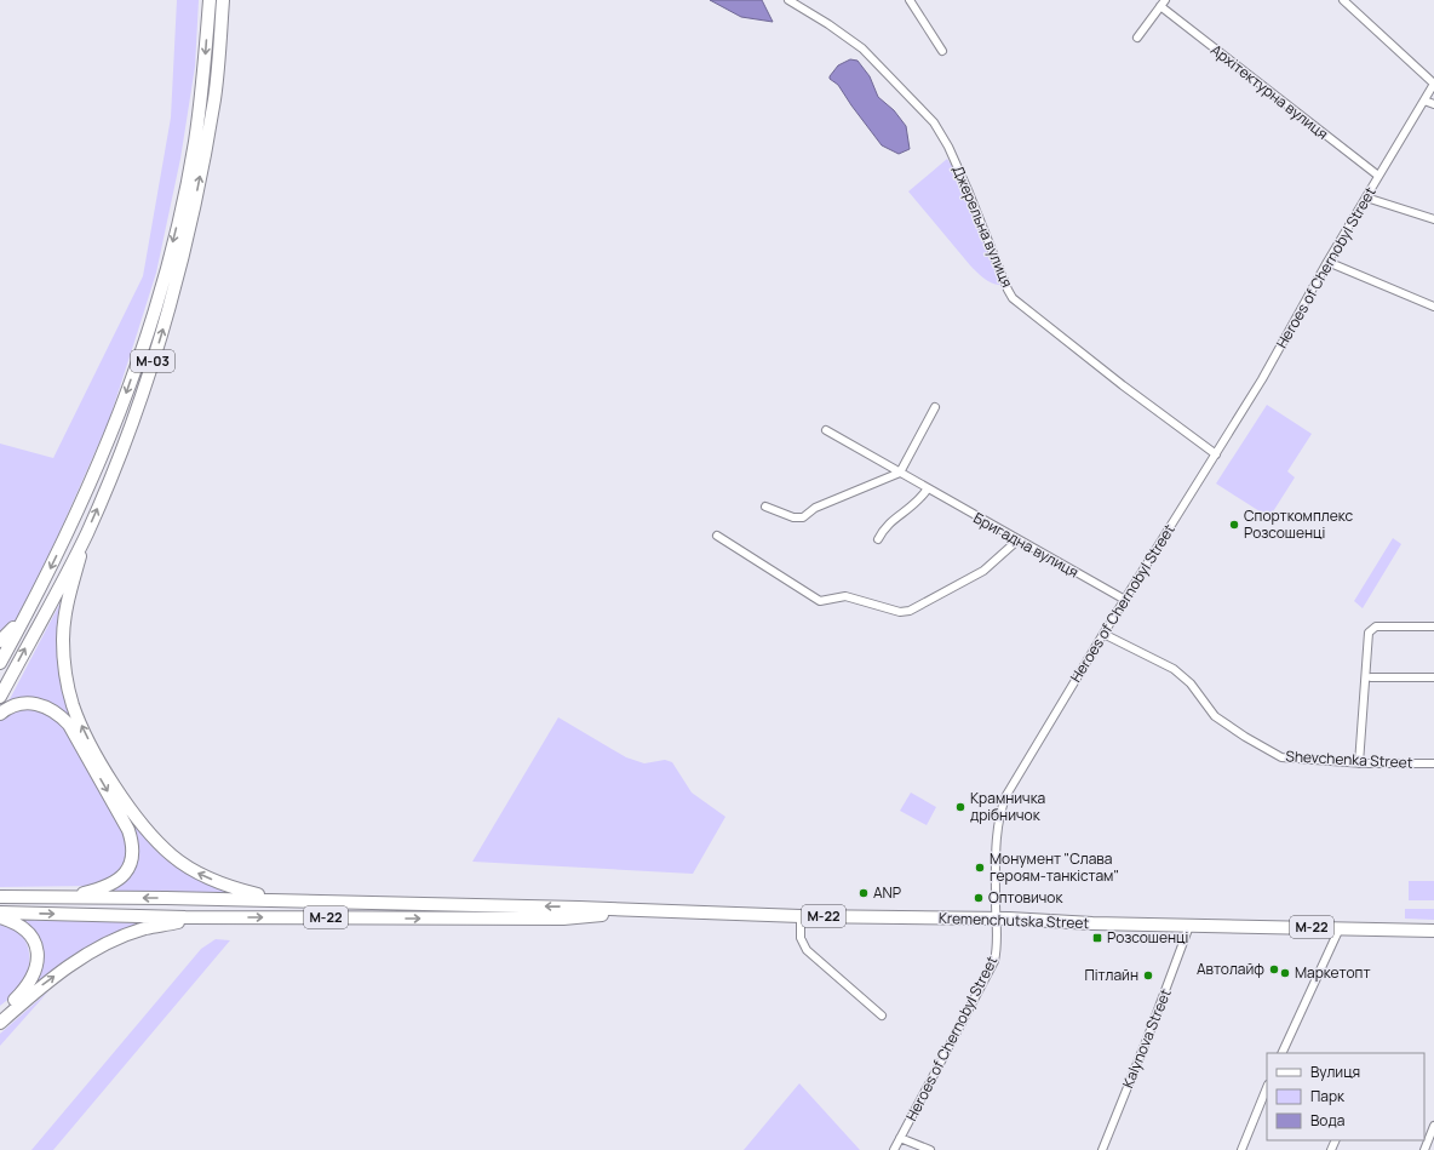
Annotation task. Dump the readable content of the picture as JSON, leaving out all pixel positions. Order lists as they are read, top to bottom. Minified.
{"streets":{"highway":["М-03","М-22","Kremenchutska Street"],"street":["Архітектурна вулиця","Джерельна вулиця","Heroes of Chernobyl Street","Бригадна вулиця","Shevchenka Street","Kalynova Street"]},"crossings":[["Архітектурна вулиця","Heroes of Chernobyl Street"],["Джерельна вулиця","Heroes of Chernobyl Street"],["Heroes of Chernobyl Street","Бригадна вулиця"],["Heroes of Chernobyl Street","Shevchenka Street"],["Heroes of Chernobyl Street","Kremenchutska Street"],["М-22","Kremenchutska Street"],["Kremenchutska Street","Kalynova Street"]],"places":{"other":["Спорткомплекс Розсошенці","Крамничка дрібничок","Монумент \"Слава героям-танкістам\"","ANP","Оптовичок","Автолайф","Маркетопт","Пітлайн"],"transit":["Розсошенці"]},"legend":["Вулиця","Парк","Вода"]}
